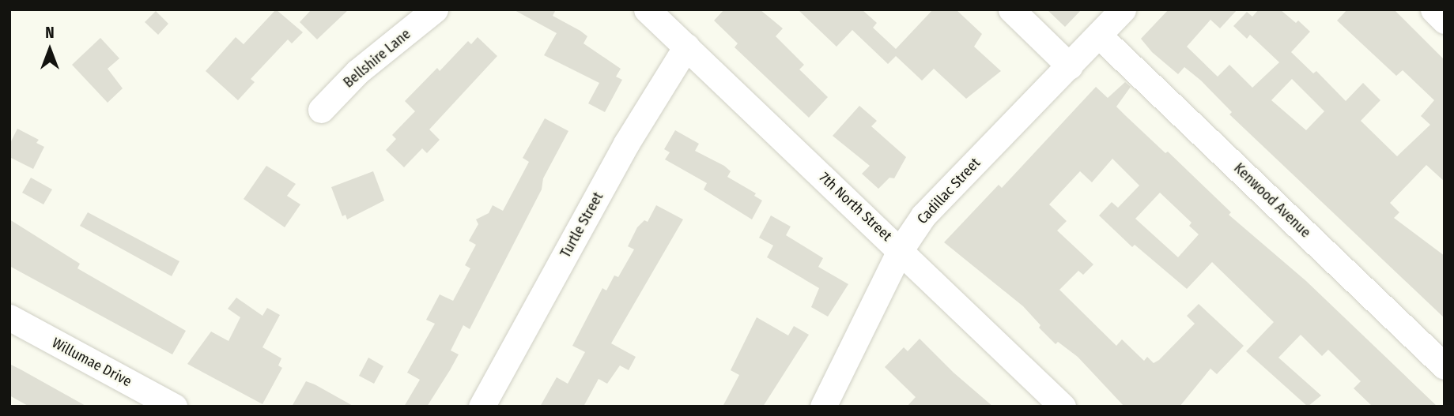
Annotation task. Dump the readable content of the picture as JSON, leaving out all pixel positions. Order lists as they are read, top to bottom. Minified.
{"streets":{"street":["Bellshire Lane","Cadillac Street","Kenwood Avenue","7th North Street","Turtle Street","Willumae Drive"]},"crossings":[["Cadillac Street","Kenwood Avenue"],["Cadillac Street","7th North Street"],["7th North Street","Turtle Street"]],"north":"top"}
